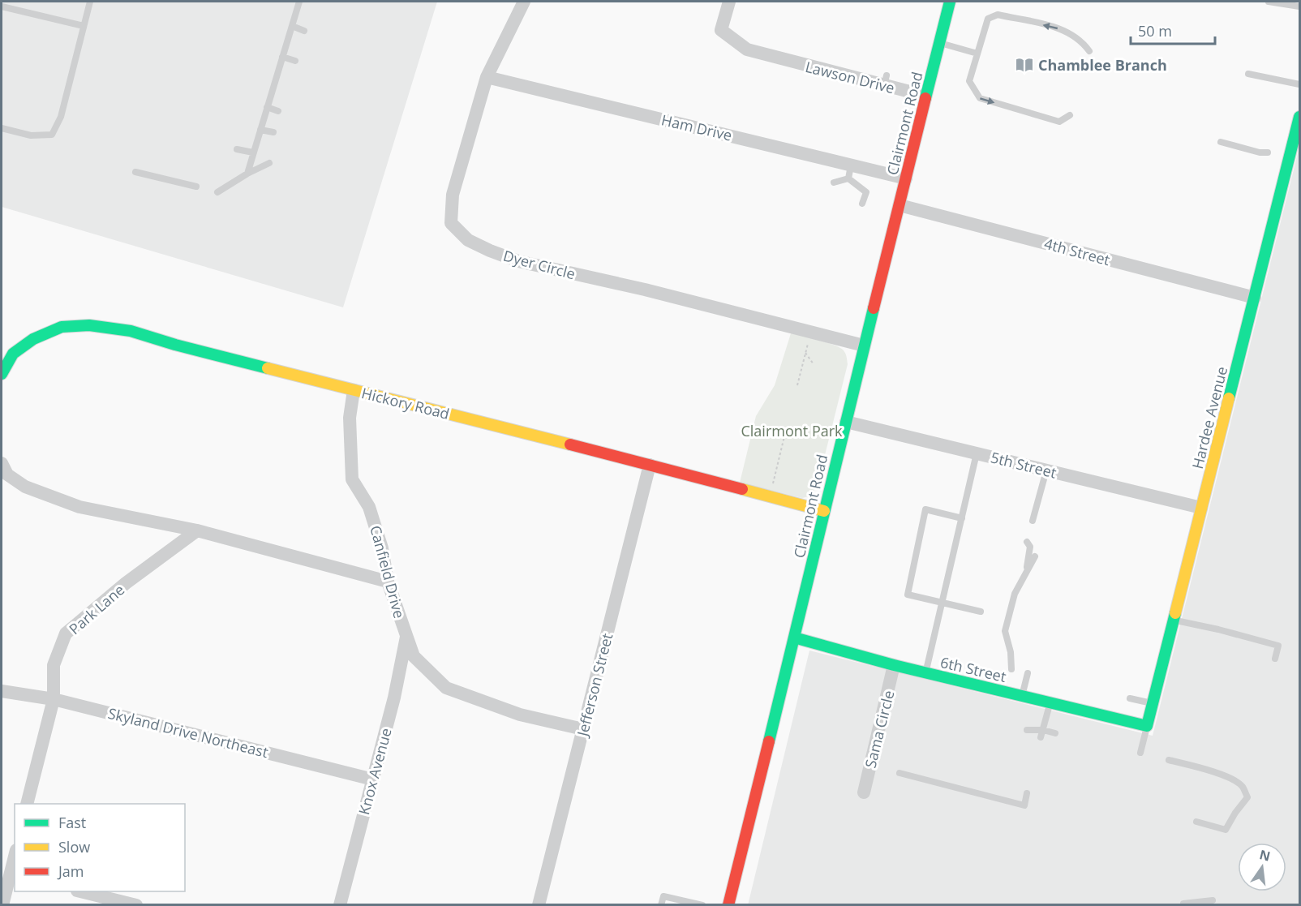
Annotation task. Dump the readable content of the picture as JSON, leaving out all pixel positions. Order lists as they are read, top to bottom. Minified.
{"streets":{"street":["Lawson Drive","Clairmont Road","Ham Drive","4th Street","Dyer Circle","Hickory Road","Hardee Avenue","5th Street","Canfield Drive","Park Lane","6th Street","Jefferson Street","Sama Circle","Skyland Drive Northeast","Knox Avenue"]},"crossings":[["Lawson Drive","Clairmont Road"],["Clairmont Road","Ham Drive"],["Clairmont Road","4th Street"],["Clairmont Road","Dyer Circle"],["Clairmont Road","Hickory Road"],["Clairmont Road","5th Street"],["Clairmont Road","6th Street"],["Ham Drive","Dyer Circle"],["4th Street","Hardee Avenue"],["Hickory Road","Canfield Drive"],["Hickory Road","Jefferson Street"],["Hardee Avenue","5th Street"],["Hardee Avenue","6th Street"],["Canfield Drive","Jefferson Street"],["Canfield Drive","Knox Avenue"],["Park Lane","Skyland Drive Northeast"],["6th Street","Sama Circle"],["Skyland Drive Northeast","Knox Avenue"]],"parks":["Clairmont Park"],"places":{"library":["Chamblee Branch"]},"legend":["Fast","Slow","Jam"],"scale_bar":"50 m","north":"top"}
